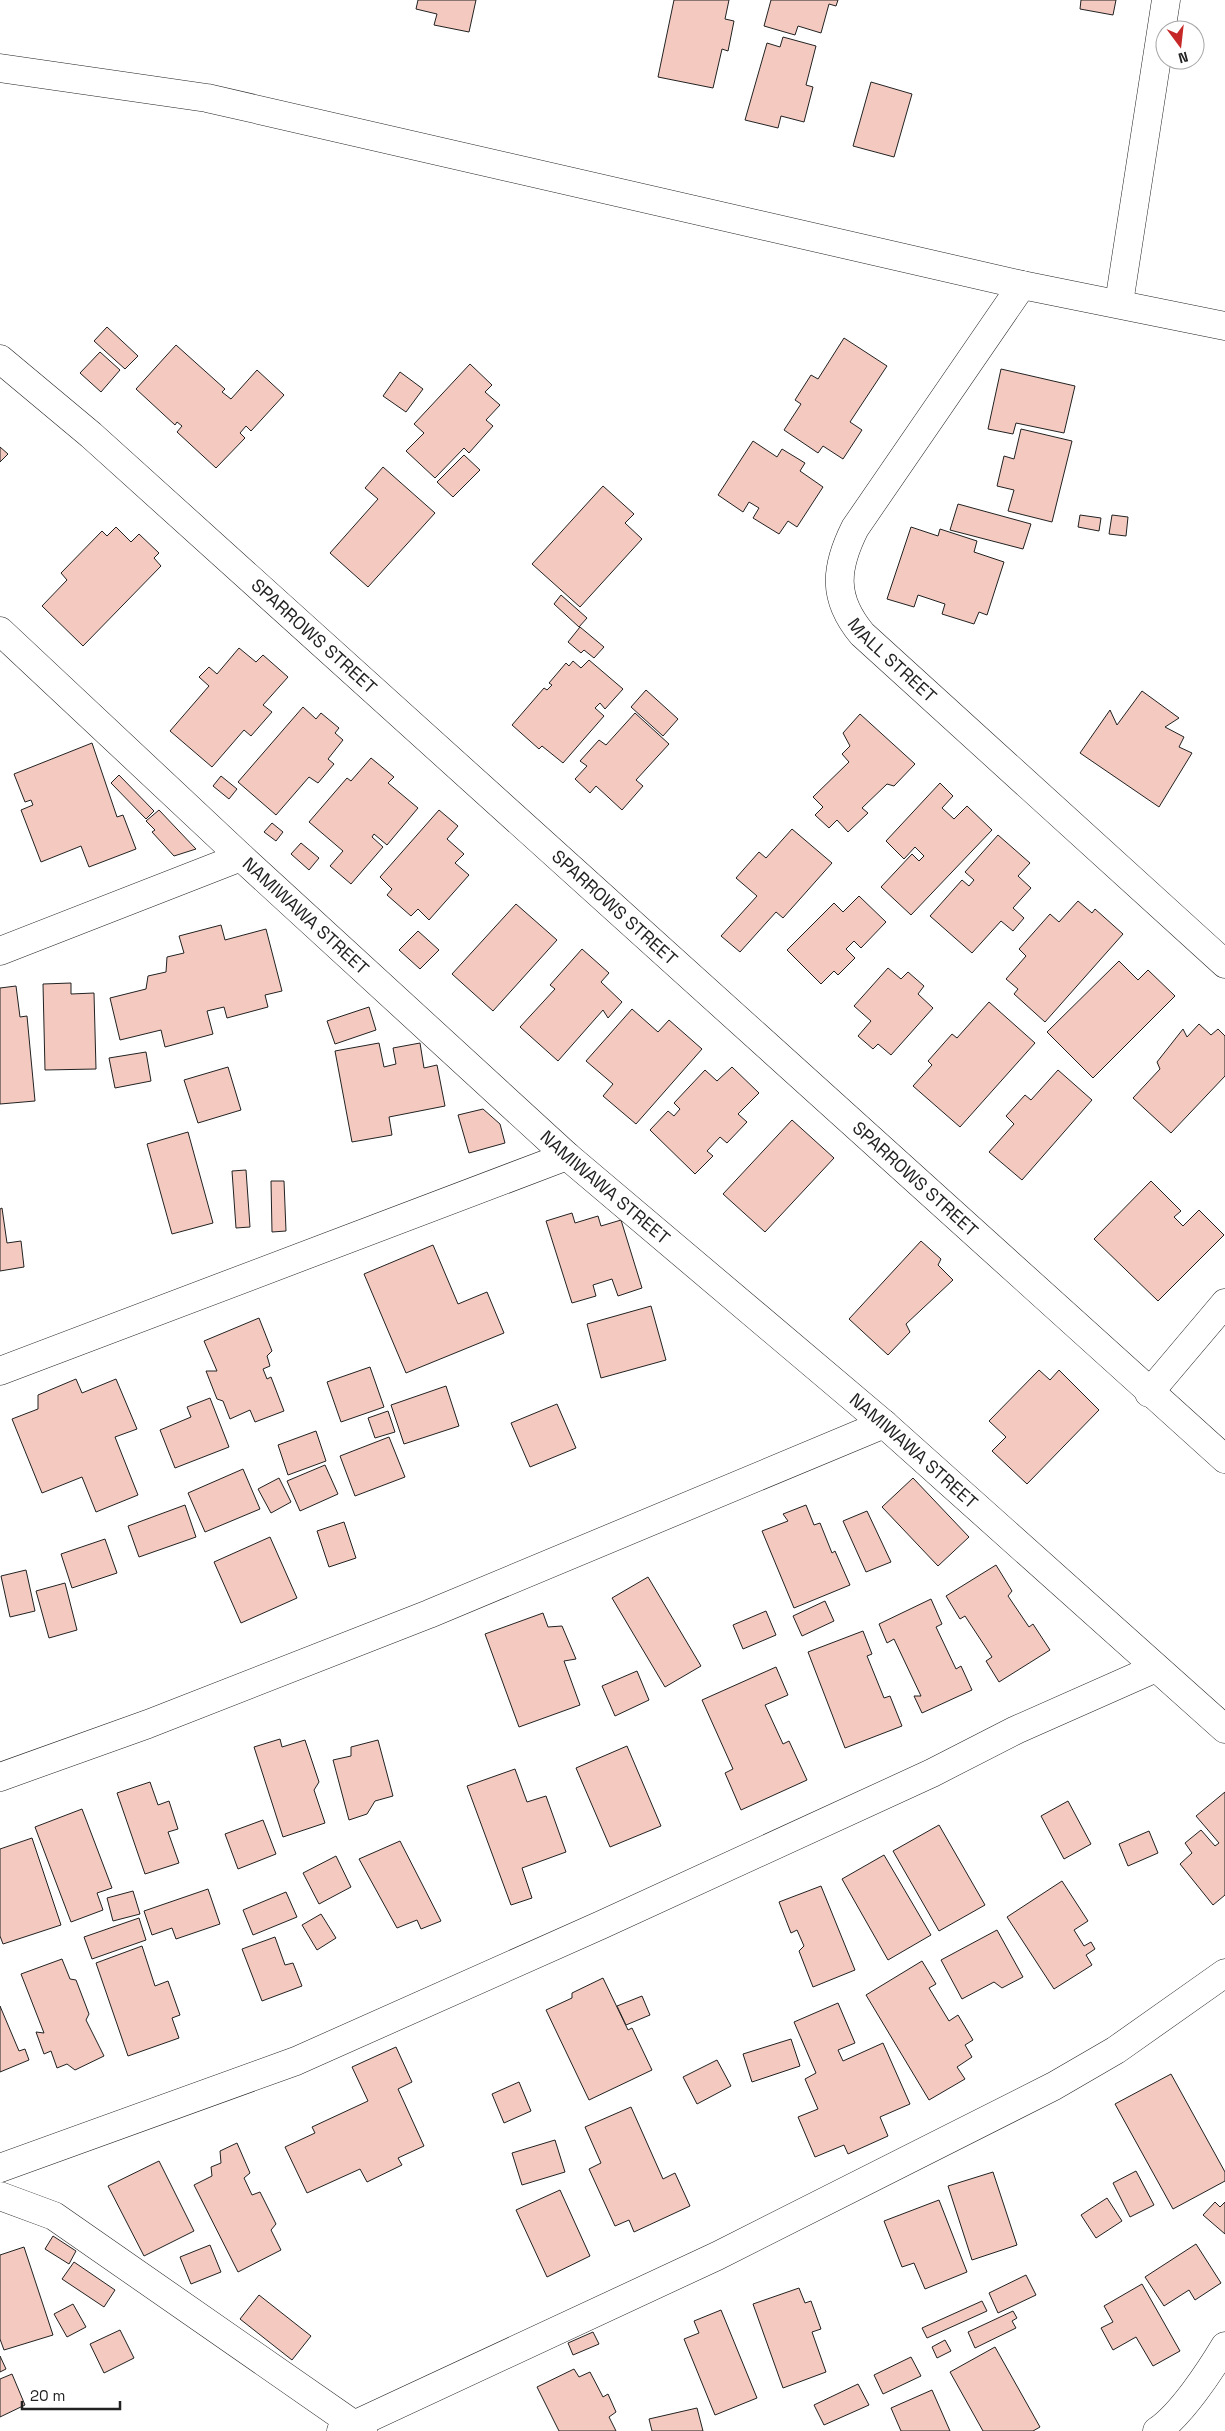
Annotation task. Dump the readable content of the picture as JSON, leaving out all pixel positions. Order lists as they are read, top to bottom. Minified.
{"streets":{"street":["SPARROWS STREET","MALL STREET","NAMIWAWA STREET"]},"scale_bar":"20 m","north":"bottom"}
